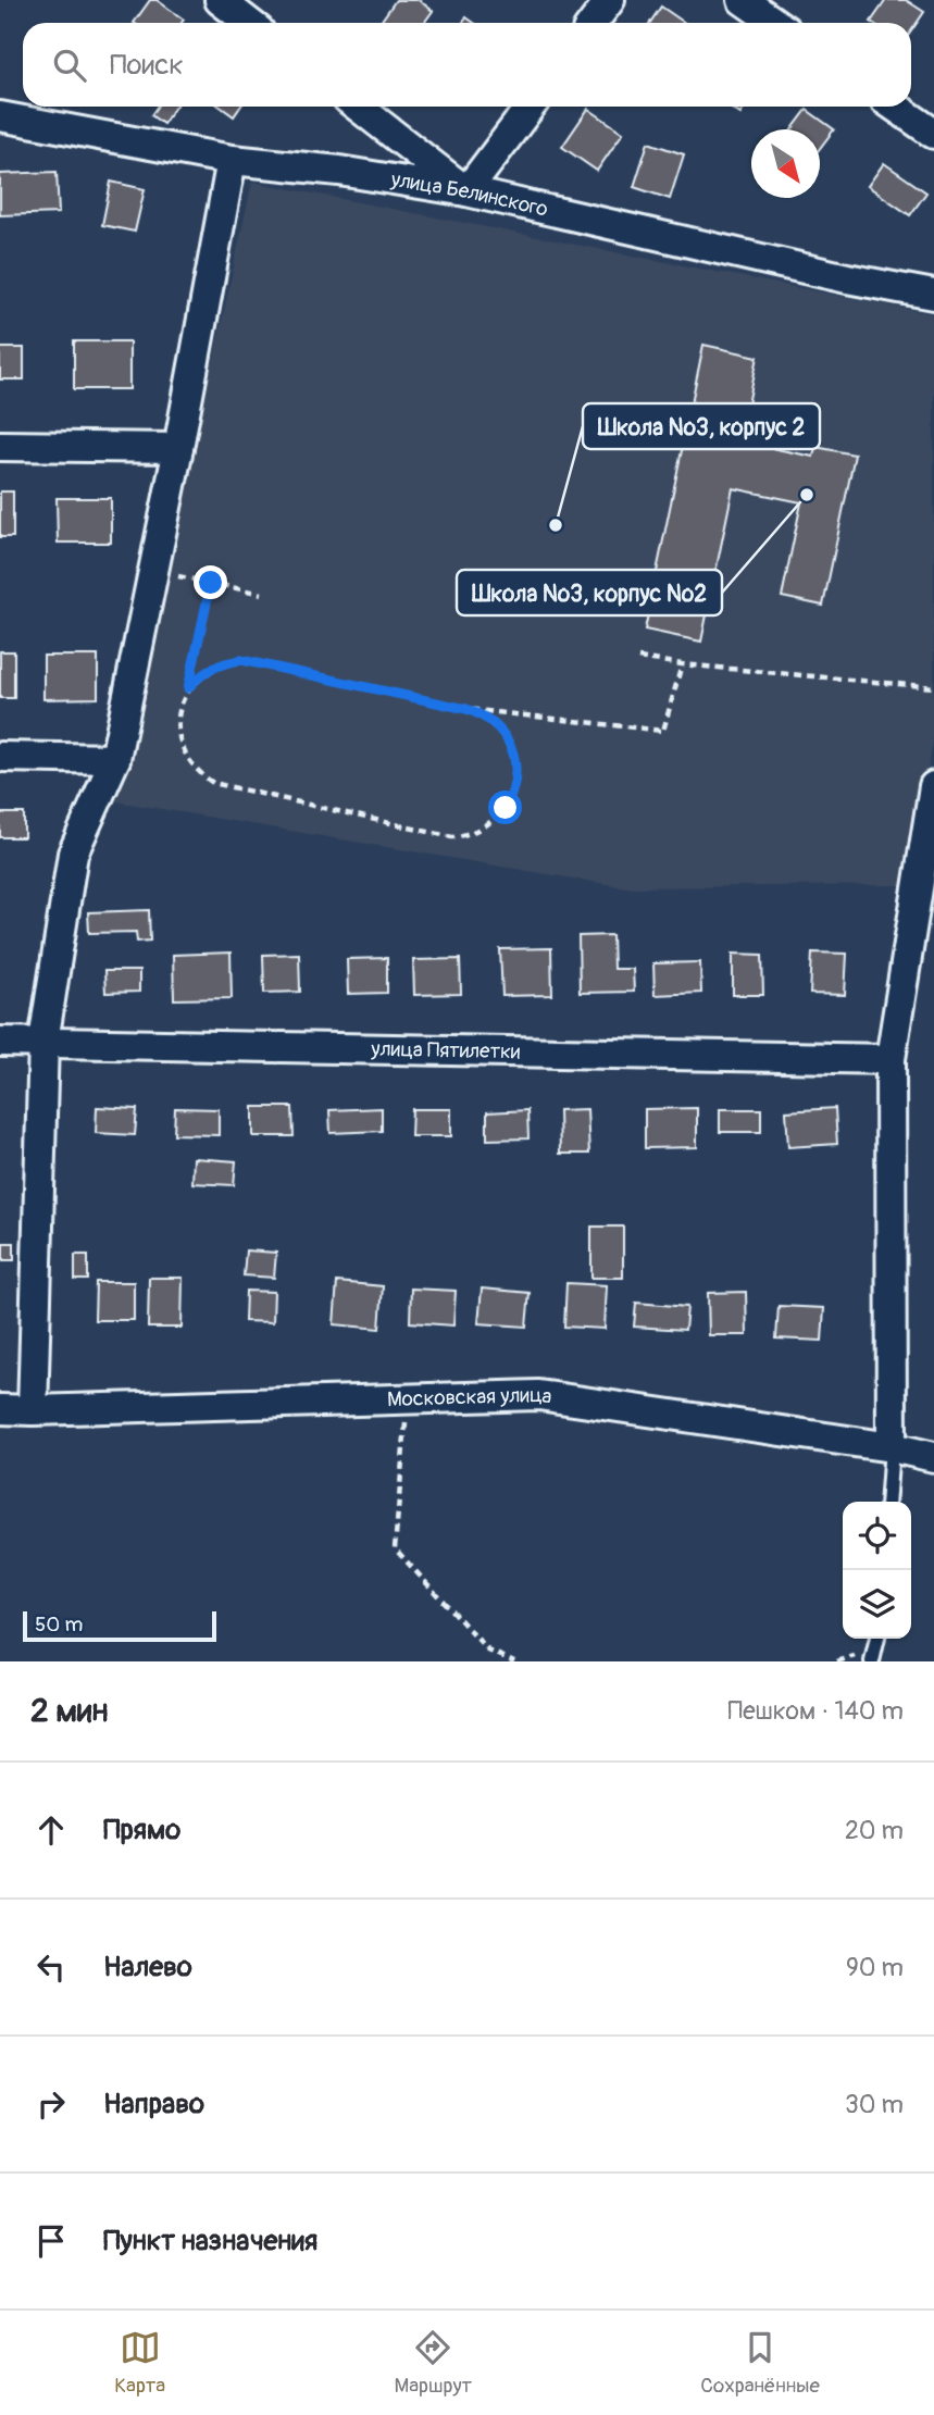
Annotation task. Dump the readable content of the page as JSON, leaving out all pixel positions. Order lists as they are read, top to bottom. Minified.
{"streets":{"street":["улица Белинского","улица Пятилетки","Московская улица"]},"places":["Школа №3, корпус №2","Школа №3, корпус 2"],"scale_bar":"50 m","north":"bottom right","page":{"search":"Поиск","scale":"50 m","heading":["2 мин","Пешком · 140 m"],"list":[["Прямо","20 m"],["Налево","90 m"],["Направо","30 m"],"Пункт назначения"],"nav":["Карта","Маршрут","Сохранённые"]}}
